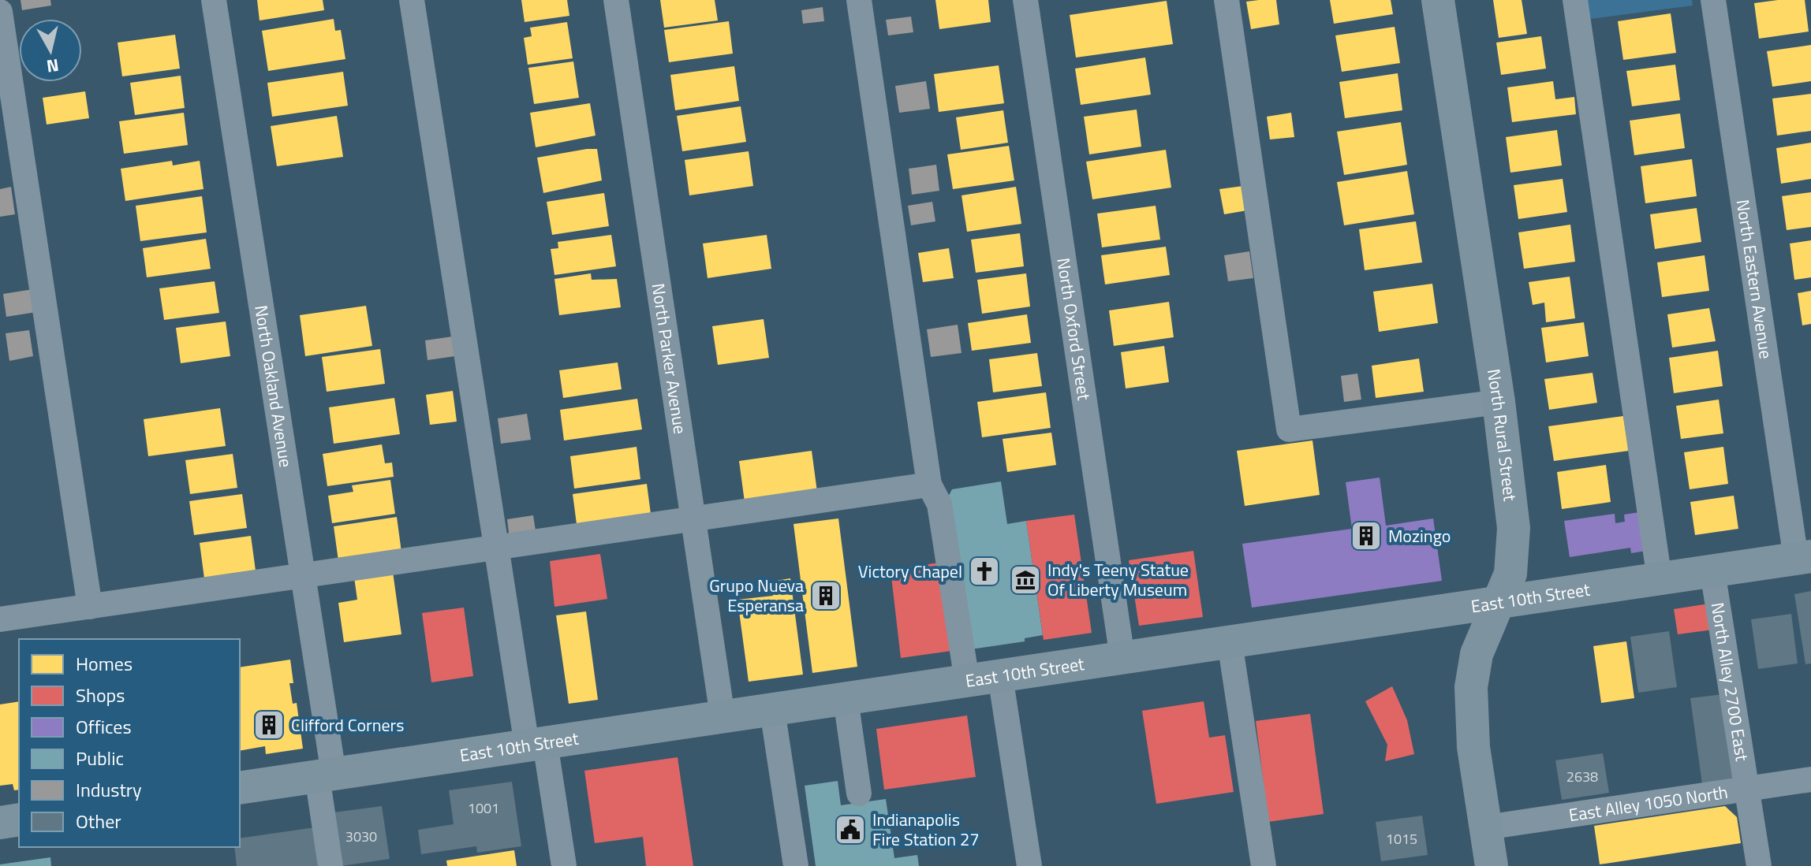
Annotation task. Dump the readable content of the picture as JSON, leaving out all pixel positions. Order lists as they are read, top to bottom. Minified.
{"streets":{"main road":["North Rural Street","East 10th Street"],"street":["North Eastern Avenue","North Oxford Street","North Parker Avenue","North Oakland Avenue","North Alley 2700 East","East Alley 1050 North"]},"crossings":[["North Eastern Avenue","East 10th Street"],["North Oxford Street","East 10th Street"],["North Parker Avenue","East 10th Street"],["North Oakland Avenue","East 10th Street"],["North Rural Street","East 10th Street"],["North Rural Street","East Alley 1050 North"],["East 10th Street","North Alley 2700 East"],["North Alley 2700 East","East Alley 1050 North"]],"places":{"building":["Mozingo","Grupo Nueva Esperansa","Clifford Corners"],"church":["Victory Chapel"],"museum":["Indy's Teeny Statue Of Liberty Museum"],"public building":["Indianapolis Fire Station 27"]},"house_numbers":["2638","1001","3030","1015"],"legend":["Homes","Shops","Offices","Public","Industry","Other"],"north":"bottom"}
